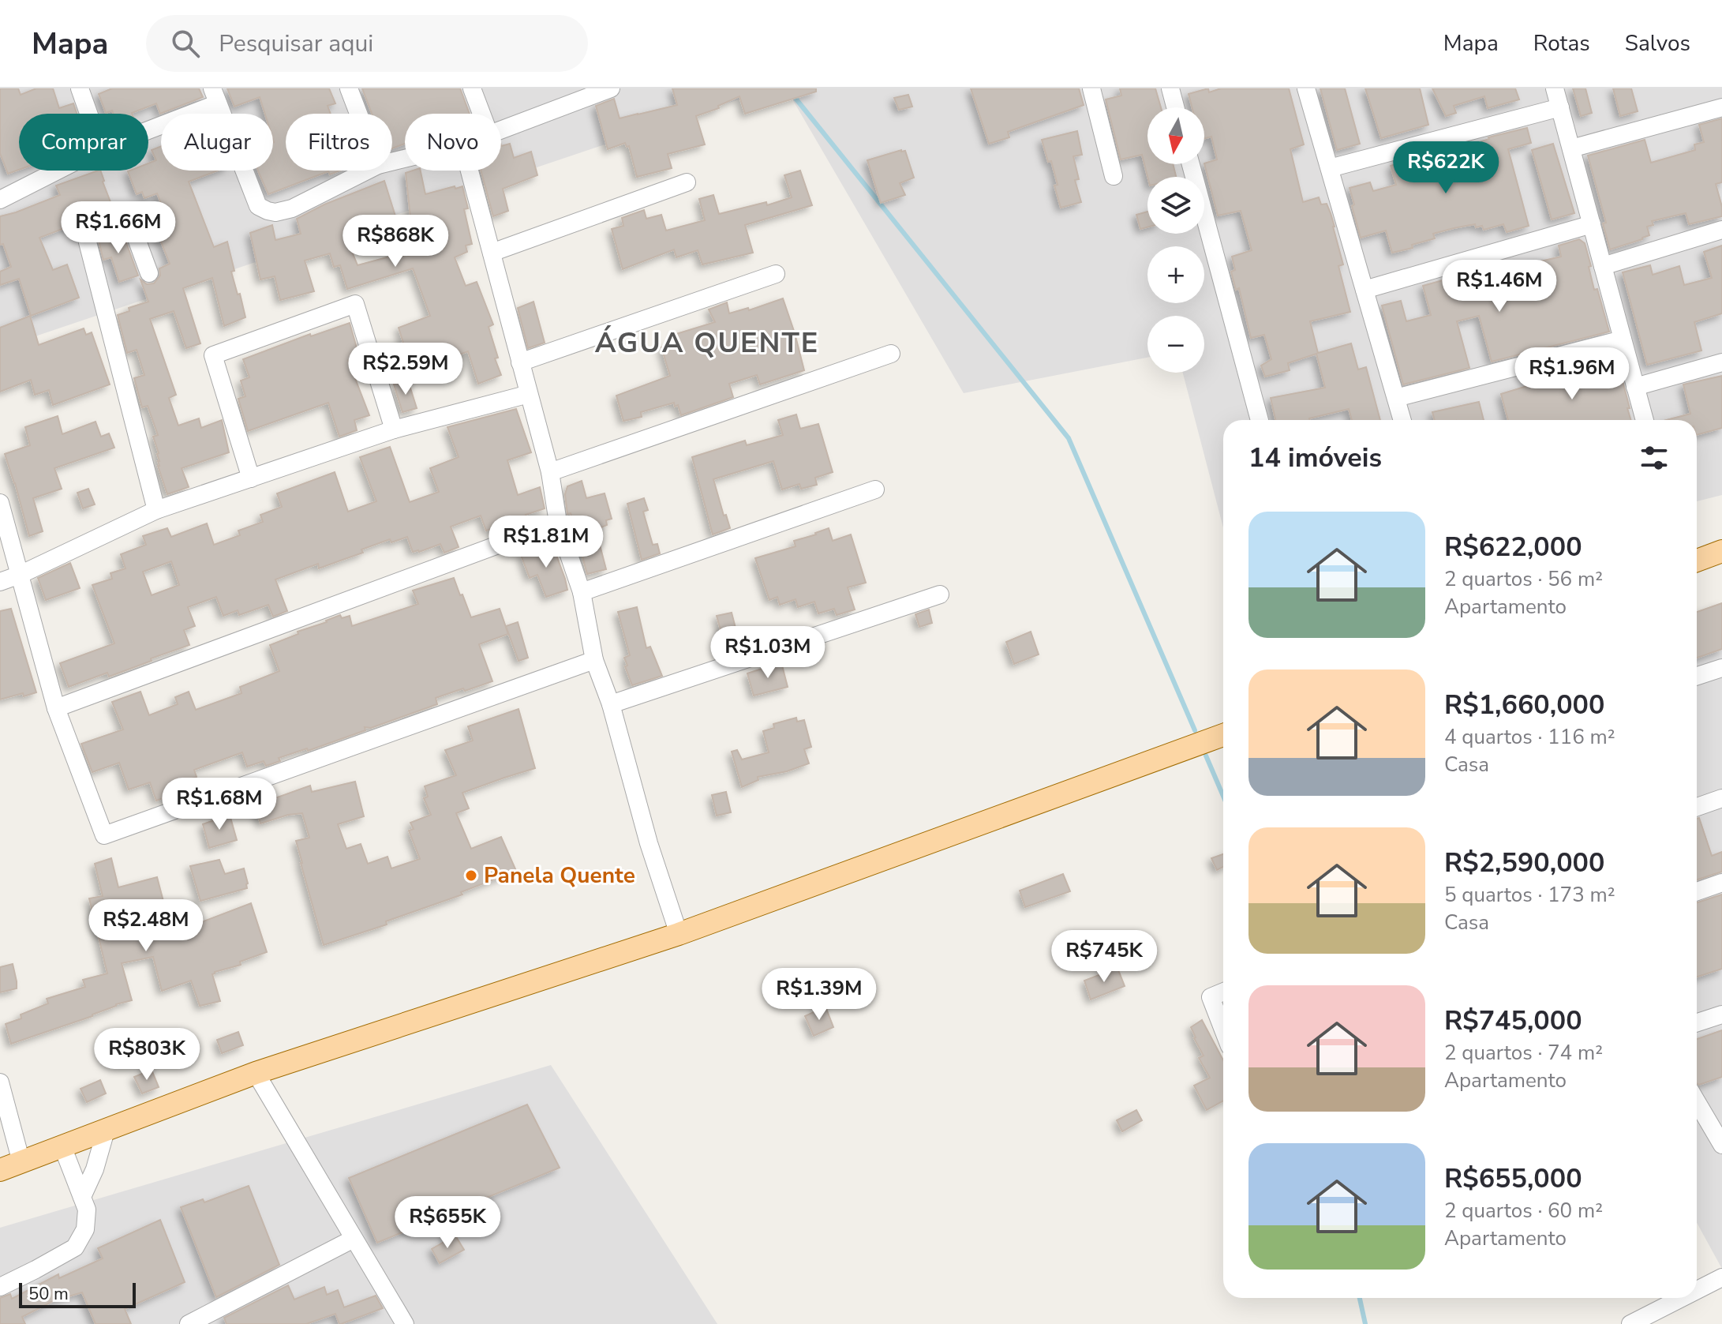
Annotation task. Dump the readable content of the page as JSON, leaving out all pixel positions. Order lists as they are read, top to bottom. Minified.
{"districts":["ÁGUA QUENTE"],"places":["Panela Quente"],"scale_bar":"50 m","north":"bottom","page":{"header":"Mapa","search":"Pesquisar aqui","nav":["Mapa","Rotas","Salvos"],"map_buttons":["+","−"],"chip":["Comprar","Alugar","Filtros","Novo"],"price":["R$622K","R$1.66M","R$868K","R$1.46M","R$2.59M","R$1.96M","R$1.81M","R$1.03M","R$1.68M","R$2.48M","R$745K","R$1.39M","R$803K","R$655K"],"heading":"14 imóveis","list":[{"name":"R$622,000","note":"2 quartos · 56 m² · Apartamento"},{"name":"R$1,660,000","note":"4 quartos · 116 m² · Casa"},{"name":"R$2,590,000","note":"5 quartos · 173 m² · Casa"},{"name":"R$745,000","note":"2 quartos · 74 m² · Apartamento"},{"name":"R$655,000","note":"2 quartos · 60 m² · Apartamento"}],"scale":"50 m"}}
